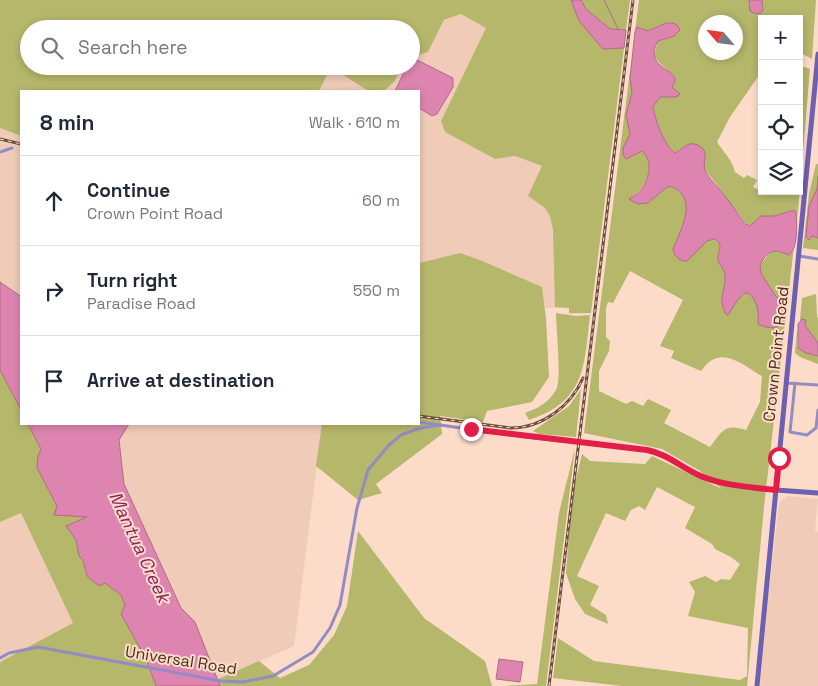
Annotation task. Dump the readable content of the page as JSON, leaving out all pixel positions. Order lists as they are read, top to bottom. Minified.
{"streets":{"main road":["Crown Point Road"],"street":["Universal Road"]},"water":["Mantua Creek"],"north":"top left","page":{"map_buttons":["+","−"],"search":"Search here","heading":["8 min","Walk · 610 m"],"list":[["Continue","Crown Point Road","60 m"],["Turn right","Paradise Road","550 m"],"Arrive at destination"]}}
